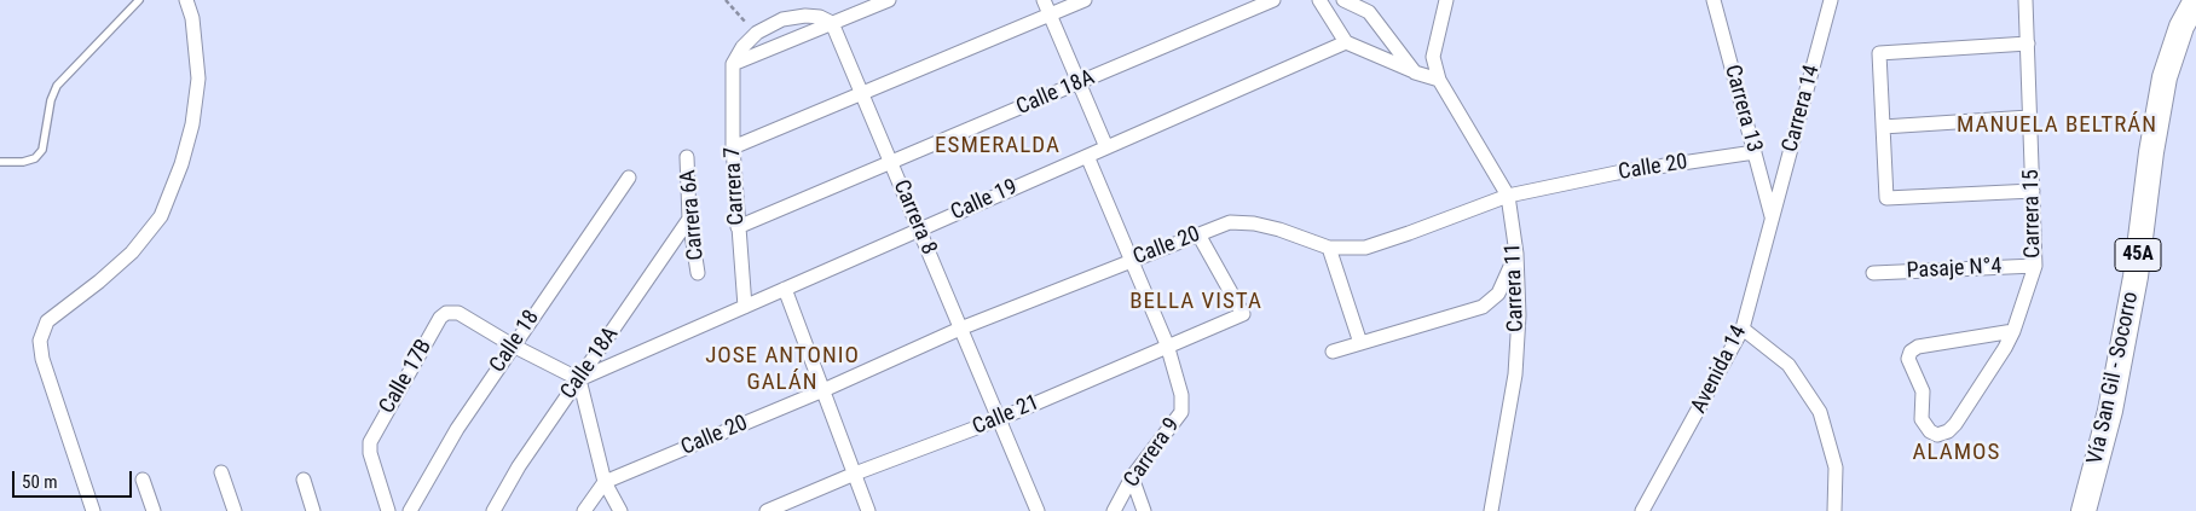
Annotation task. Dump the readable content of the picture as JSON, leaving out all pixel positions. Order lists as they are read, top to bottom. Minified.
{"streets":{"highway":["45A","Vía San Gil - Socorro"],"street":["Calle 18A","Carrera 13","Carrera 14","Calle 20","Carrera 7","Calle 19","Carrera 15","Carrera 6A","Carrera 8","Pasaje N°4","Carrera 11","Calle 18","Avenida 14","Calle 17B","Calle 21","Carrera 9"]},"crossings":[["Calle 18A","Carrera 7"],["Calle 18A","Calle 19"],["Calle 18A","Carrera 6A"],["Calle 18A","Carrera 8"],["Carrera 13","Carrera 14"],["Carrera 13","Calle 20"],["Carrera 13","Avenida 14"],["Carrera 14","Avenida 14"],["Calle 20","Carrera 8"],["Calle 20","Carrera 11"],["Calle 20","Calle 21"],["Calle 20","Carrera 9"],["Carrera 7","Calle 19"],["Calle 19","Carrera 8"],["Calle 19","Carrera 9"],["Carrera 15","Pasaje N°4"],["Carrera 8","Calle 21"],["Calle 18","Calle 17B"],["Calle 21","Carrera 9"]],"districts":["MANUELA BELTRÁN","ESMERALDA","BELLA VISTA","JOSE ANTONIO GALÁN","ALAMOS"],"scale_bar":"50 m"}
